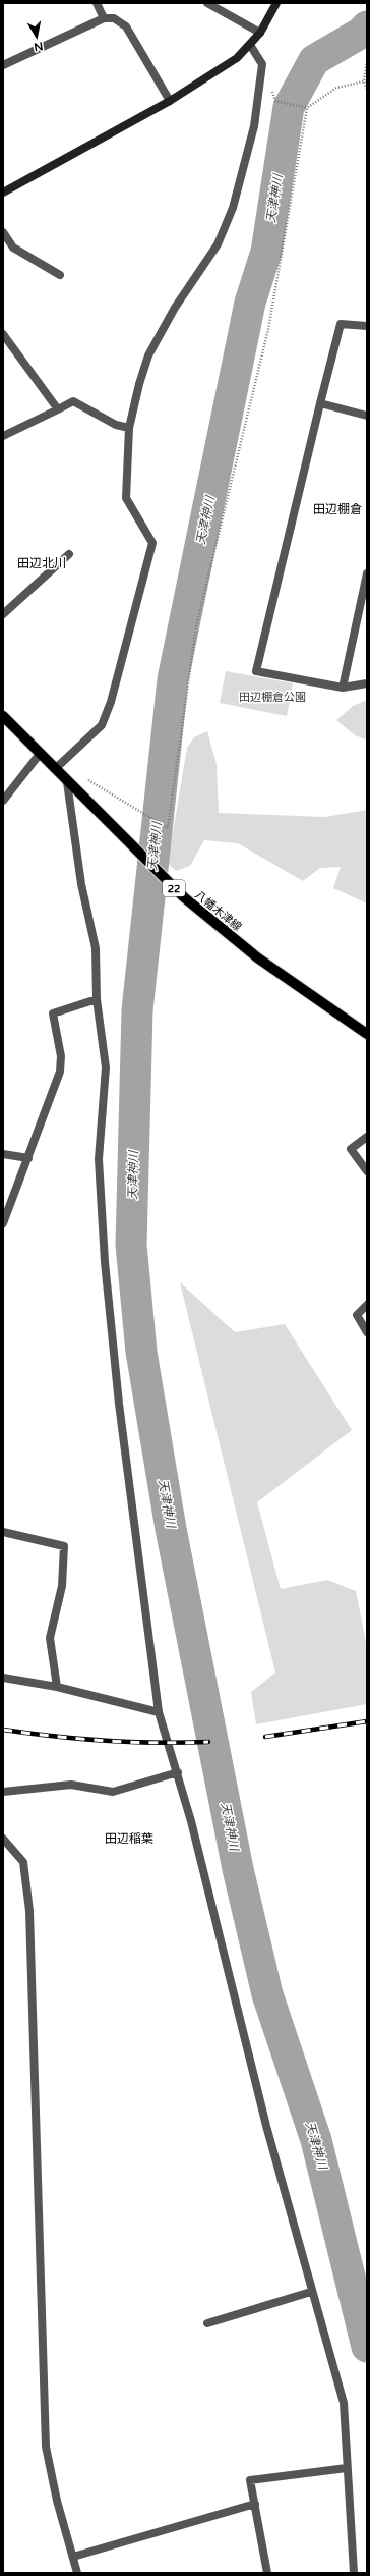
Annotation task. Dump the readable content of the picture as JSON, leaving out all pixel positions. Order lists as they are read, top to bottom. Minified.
{"streets":{"main road":["22","八幡木津線"]},"districts":["田辺棚倉","田辺北川","田辺稲葉"],"water":["天津神川"],"parks":["田辺棚倉公園"],"north":"bottom"}
